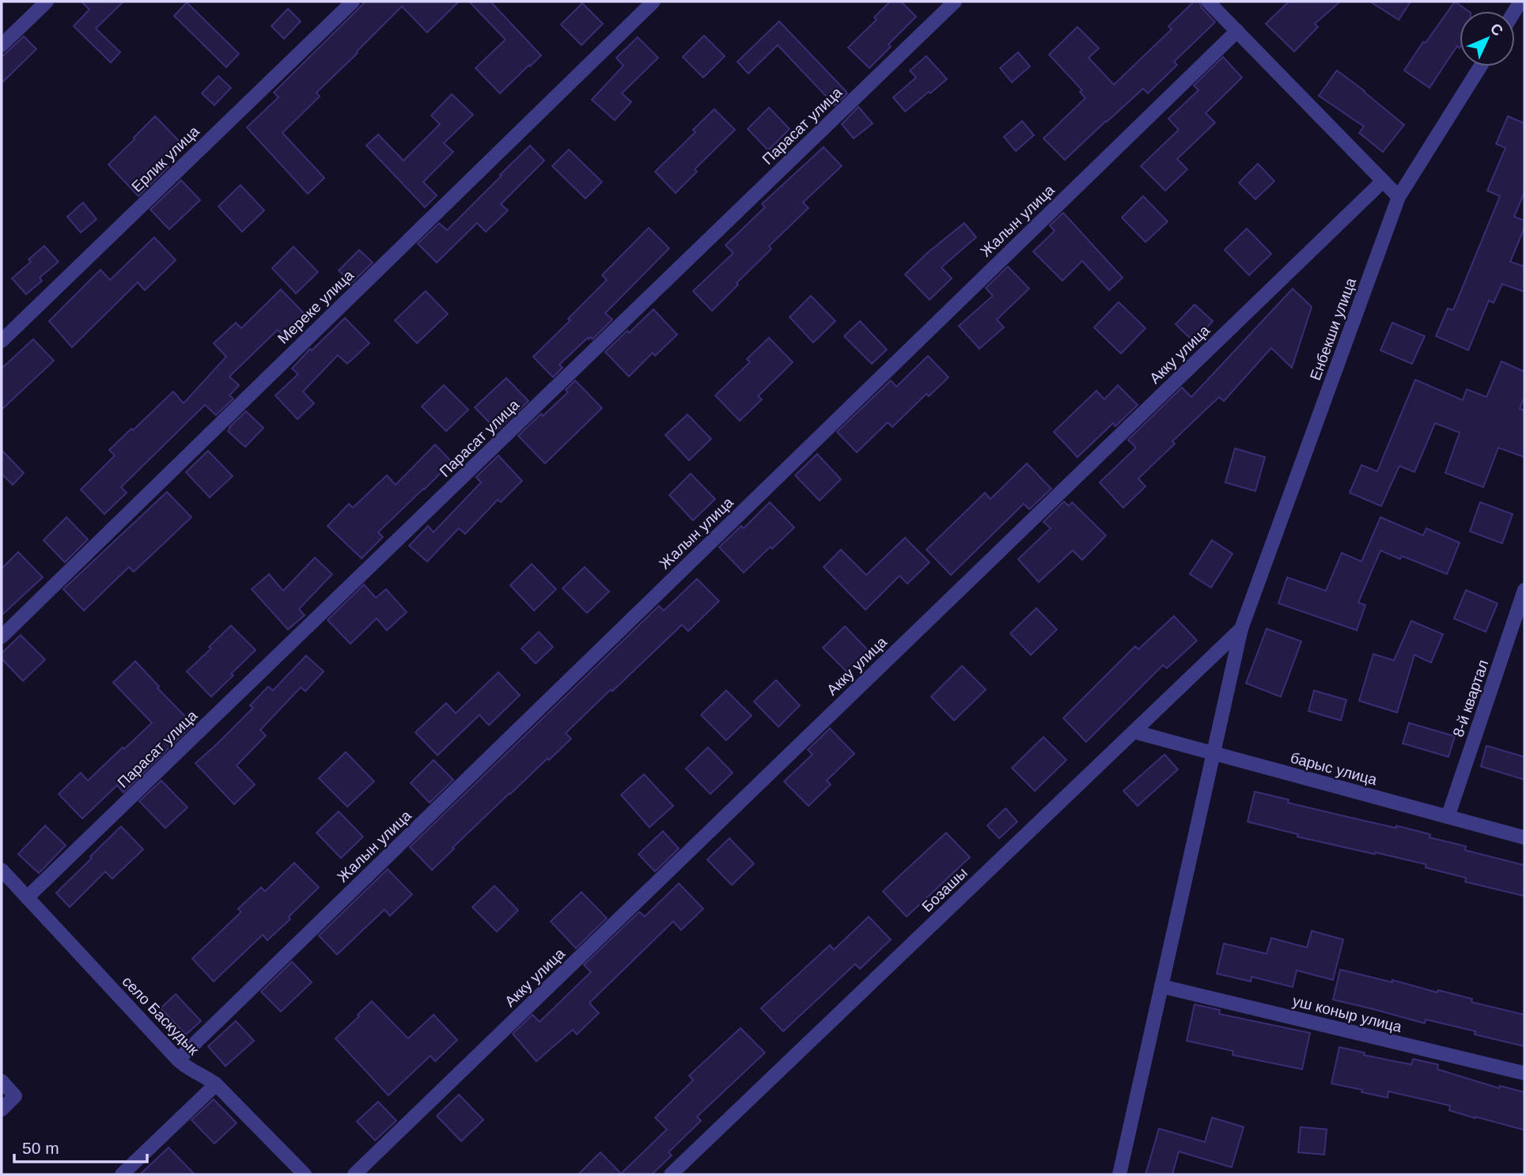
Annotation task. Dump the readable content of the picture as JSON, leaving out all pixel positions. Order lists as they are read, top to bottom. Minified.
{"streets":{"street":["Парасат улица","Ерлик улица","Жалын улица","Мереке улица","Енбекши улица","Акку улица","8-й квартал","барыс улица","Бозашы","уш коныр улица","село Баскудык"]},"crossings":[["Парасат улица","село Баскудык"],["Жалын улица","село Баскудык"],["Енбекши улица","барыс улица"],["Енбекши улица","Бозашы"],["Енбекши улица","уш коныр улица"],["8-й квартал","барыс улица"],["барыс улица","Бозашы"]],"scale_bar":"50 m","north":"top right"}
